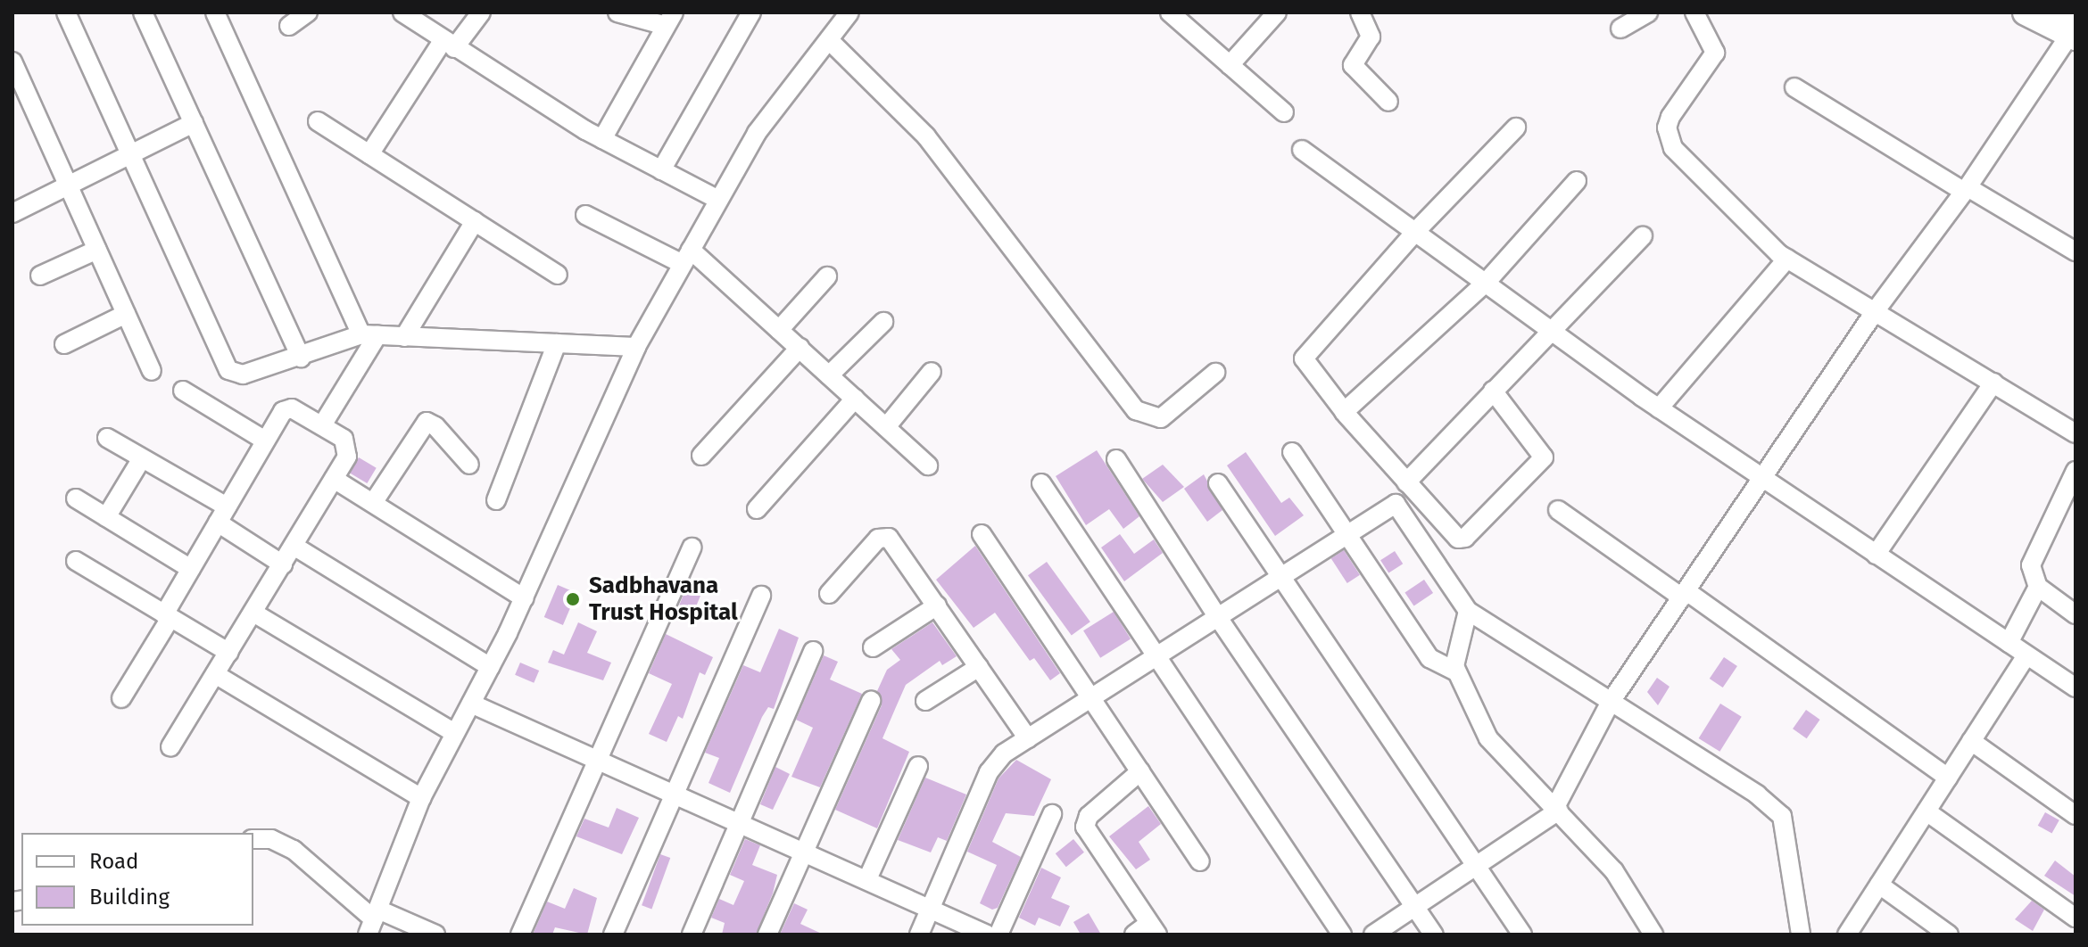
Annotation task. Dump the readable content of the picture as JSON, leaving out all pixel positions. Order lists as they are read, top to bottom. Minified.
{"places":["Sadbhavana Trust Hospital"],"legend":["Road","Building"]}
